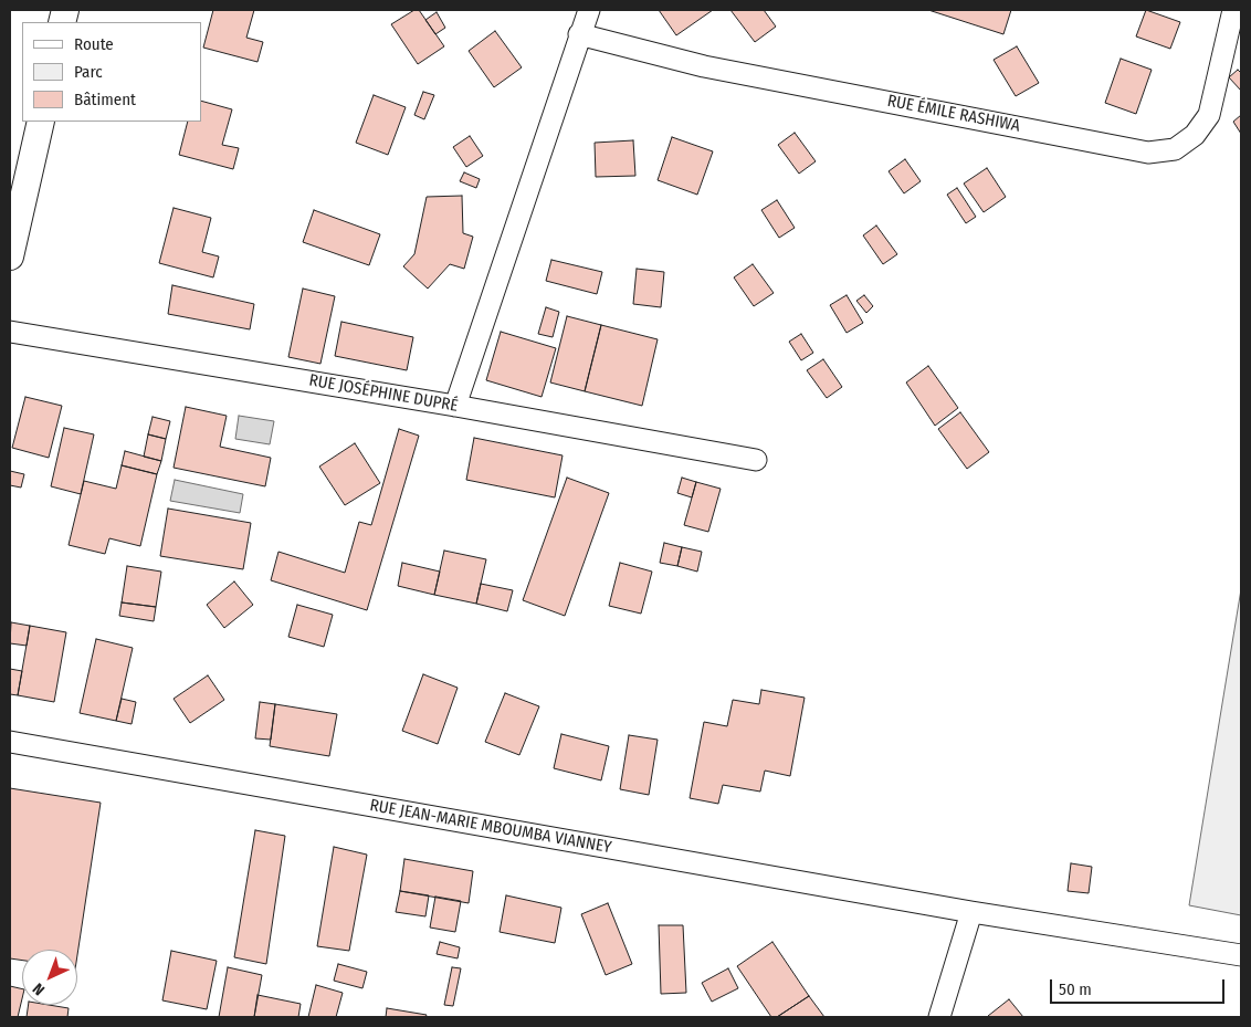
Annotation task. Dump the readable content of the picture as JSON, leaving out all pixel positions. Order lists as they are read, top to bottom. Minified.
{"streets":{"street":["RUE ÉMILE RASHIWA","RUE JOSÉPHINE DUPRÉ","RUE JEAN-MARIE MBOUMBA VIANNEY"]},"legend":["Route","Parc","Bâtiment"],"scale_bar":"50 m","north":"bottom left"}
